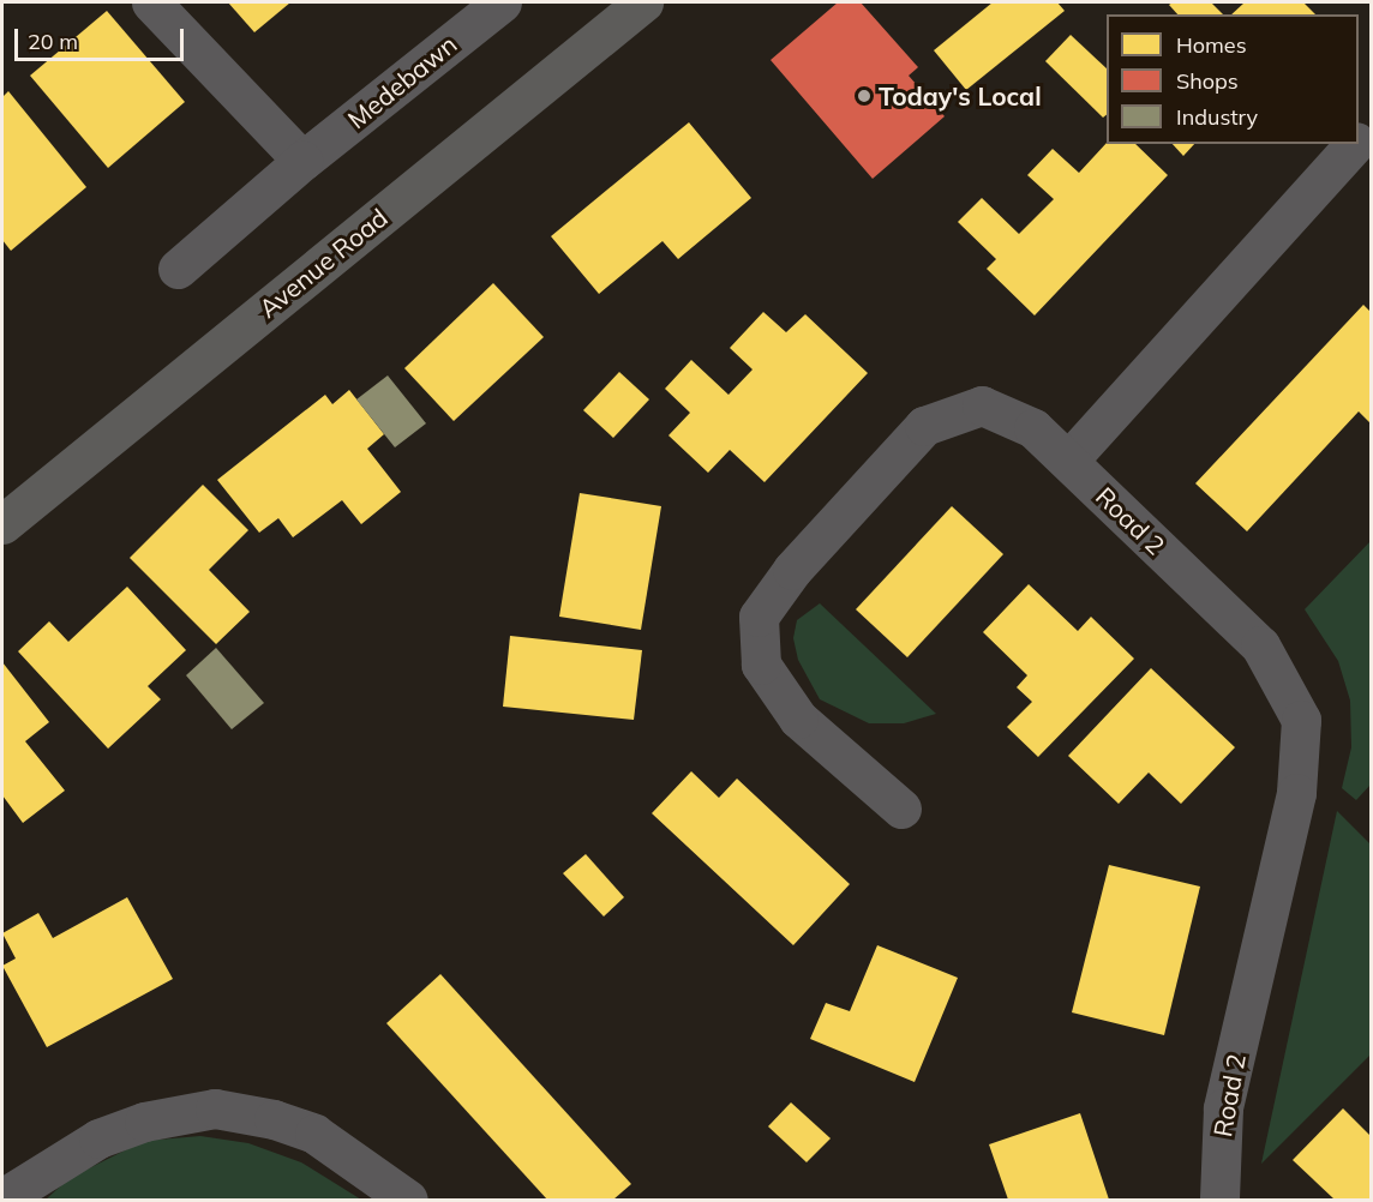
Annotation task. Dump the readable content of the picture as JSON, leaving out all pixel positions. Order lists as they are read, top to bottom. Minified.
{"streets":{"main road":["Avenue Road"],"street":["Medebawn","Road 2"]},"places":["Today's Local"],"legend":["Homes","Shops","Industry"],"scale_bar":"20 m"}
